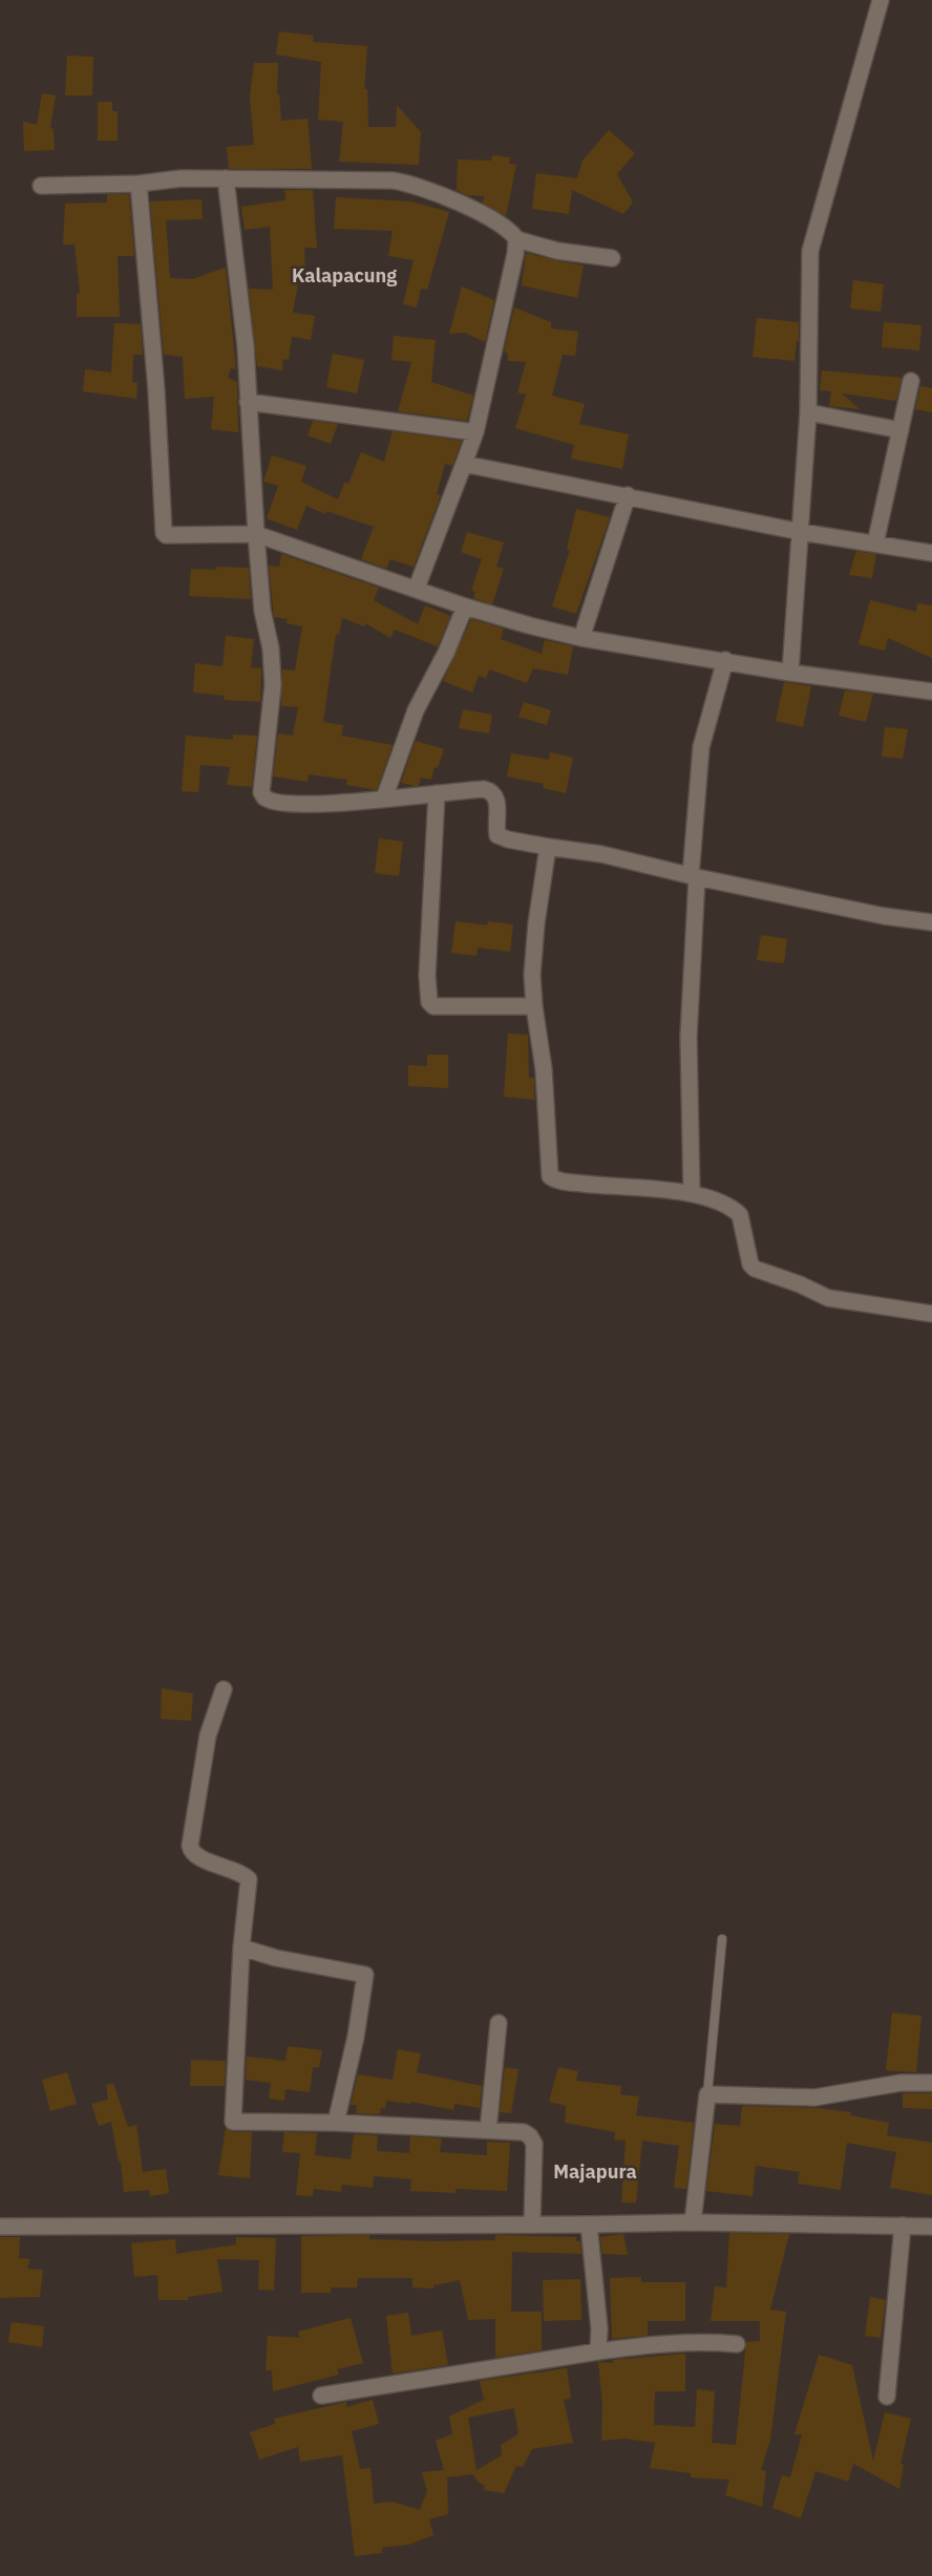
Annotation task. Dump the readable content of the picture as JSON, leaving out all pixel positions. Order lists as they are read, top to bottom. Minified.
{"districts":["Kalapacung","Majapura"]}
